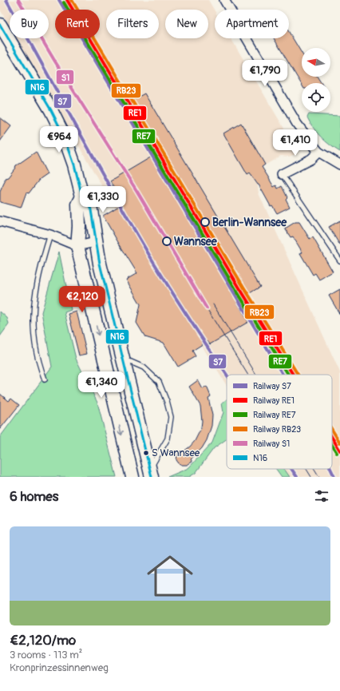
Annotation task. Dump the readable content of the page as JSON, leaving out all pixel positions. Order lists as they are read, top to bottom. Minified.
{"places":["Berlin-Wannsee","Wannsee","S Wannsee"],"lines":["rail line S7","rail line RE1","rail line RB23","rail line S1","rail line RE7","transit line N16"],"legend":["Railway S7","Railway RE1","Railway RE7","Railway RB23","Railway S1","N16"],"north":"left","page":{"chip":["Buy","Rent","Filters","New","Apartment"],"price":["€1,790","€964","€1,410","€1,330","€2,120","€1,340"],"heading":"6 homes","list":[{"name":"€2,120/mo","note":"3 rooms · 113 m² · Kronprinzessinnenweg"}]}}
